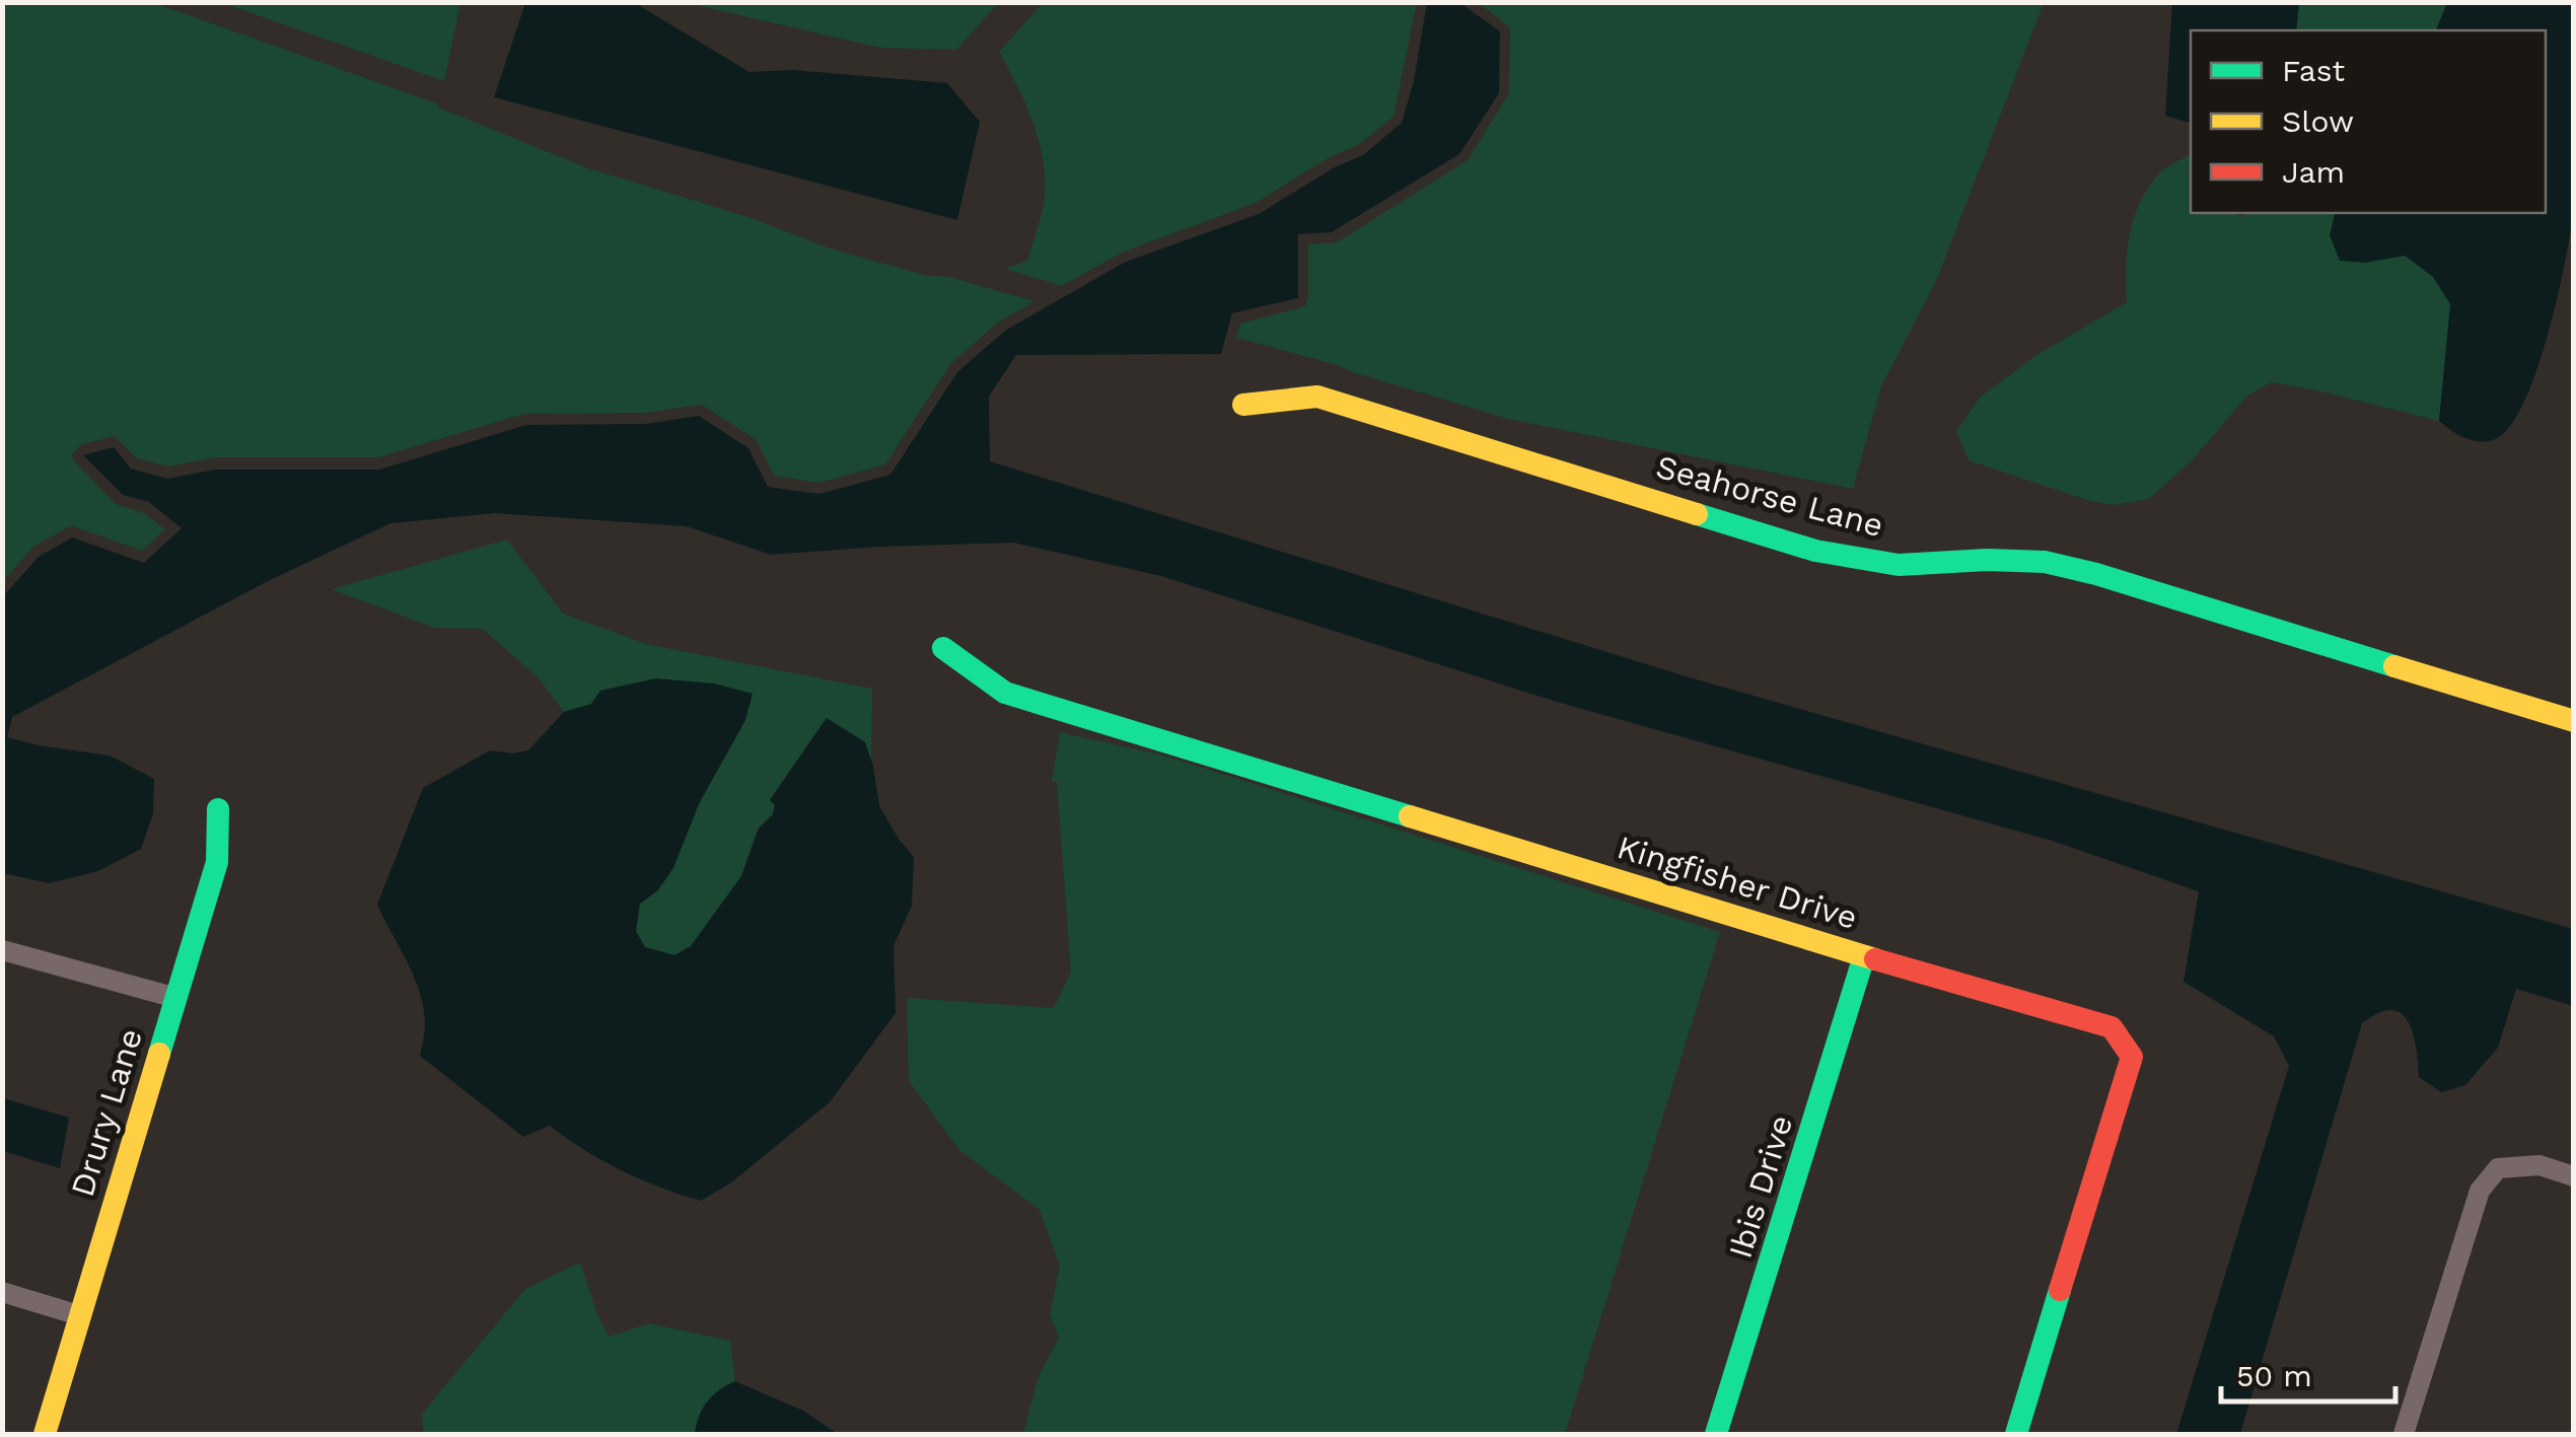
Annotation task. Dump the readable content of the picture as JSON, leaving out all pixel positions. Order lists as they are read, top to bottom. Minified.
{"streets":{"street":["Seahorse Lane","Kingfisher Drive","Drury Lane","Ibis Drive"]},"crossings":[["Kingfisher Drive","Ibis Drive"]],"legend":["Fast","Slow","Jam"],"scale_bar":"50 m"}
